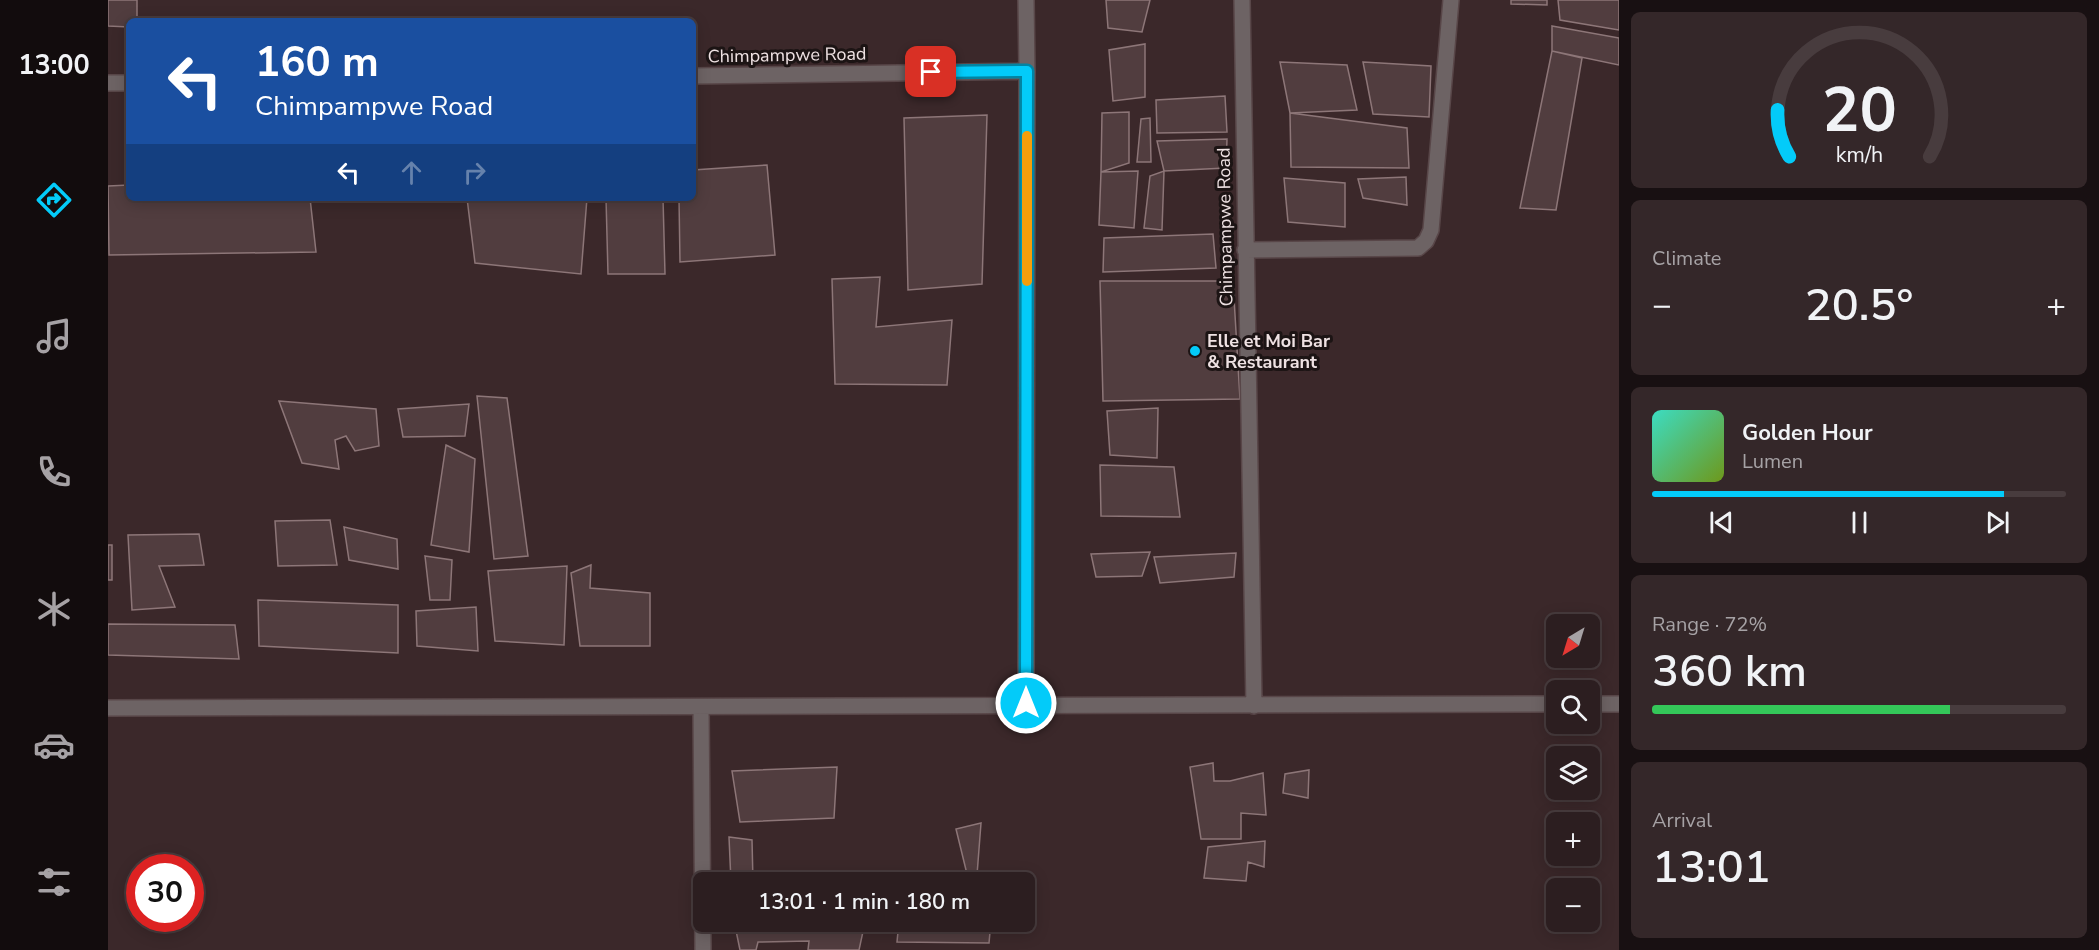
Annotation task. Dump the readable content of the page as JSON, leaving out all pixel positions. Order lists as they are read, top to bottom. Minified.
{"streets":{"street":["Chimpampwe Road"]},"places":["Elle et Moi Bar & Restaurant"],"north":"bottom left","page":{"tabs":"13:00","turn":["160 m","Chimpampwe Road"],"tile":["Climate",["Range · 72%","360 km"],["Arrival","13:01"]],"heat":["−","20.5°","+"],"song":["Golden Hour","Lumen"],"map_buttons":["+","−"],"limit":"30","trip":"13:01 · 1 min · 180 m","gauge":["20","km/h"]}}
